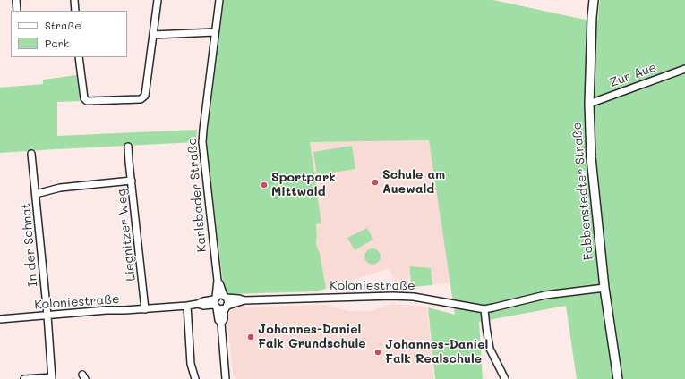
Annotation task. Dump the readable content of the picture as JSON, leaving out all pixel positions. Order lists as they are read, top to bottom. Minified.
{"streets":{"street":["Zur Aue","Fabbenstedter Straße","Karlsbader Straße","Liegnitzer Weg","In der Schnat","Koloniestraße"]},"crossings":[["Zur Aue","Fabbenstedter Straße"],["Fabbenstedter Straße","Koloniestraße"],["Karlsbader Straße","Koloniestraße"],["Liegnitzer Weg","In der Schnat"],["Liegnitzer Weg","Koloniestraße"],["In der Schnat","Koloniestraße"]],"places":["Schule am Auewald","Sportpark Mittwald","Johannes-Daniel Falk Grundschule","Johannes-Daniel Falk Realschule"],"legend":["Straße","Park"]}
